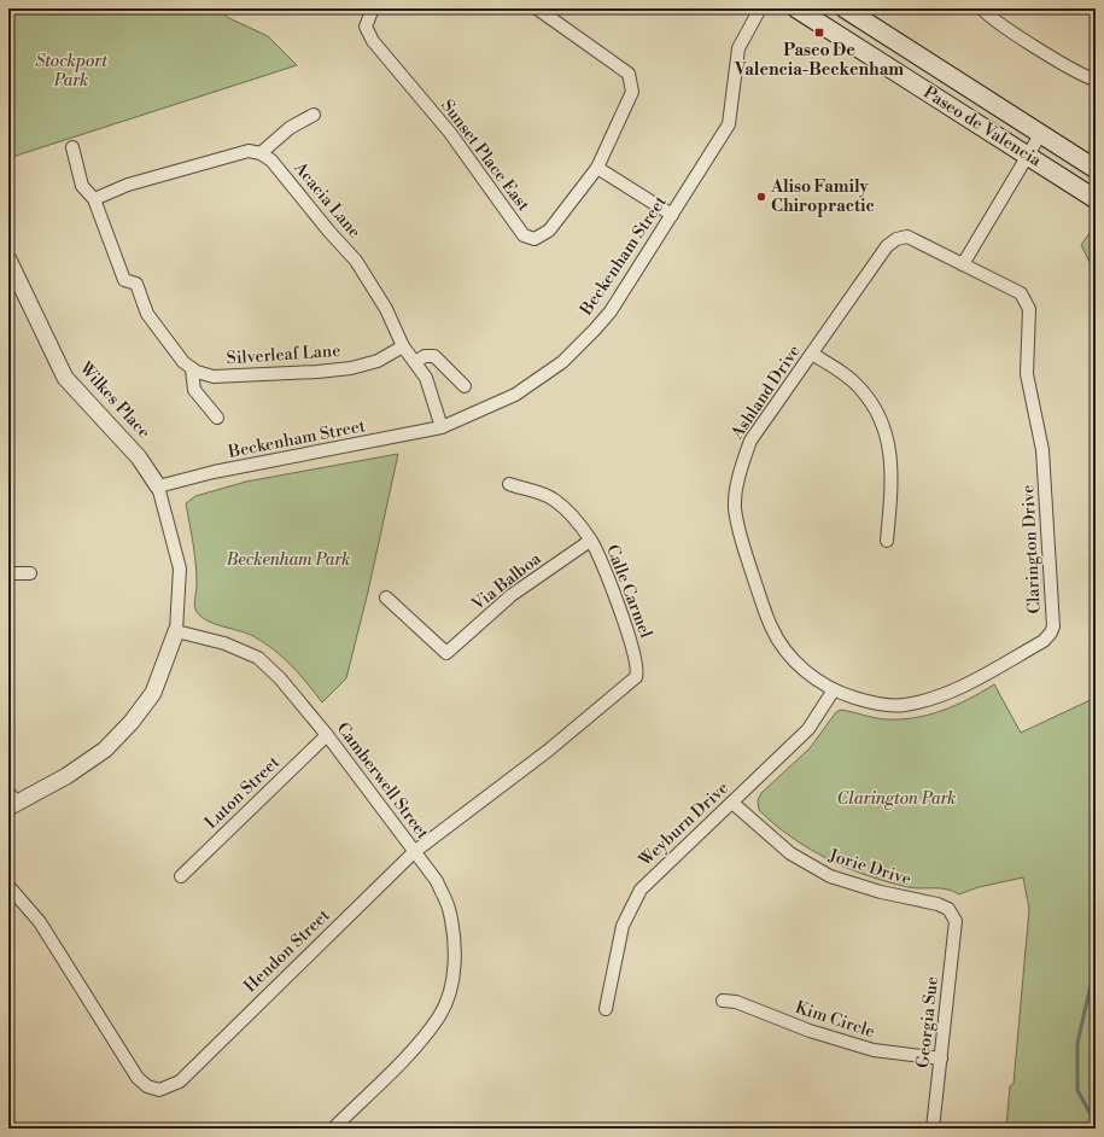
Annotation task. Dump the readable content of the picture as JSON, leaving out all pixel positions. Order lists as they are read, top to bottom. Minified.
{"streets":{"main road":["Paseo de Valencia"],"street":["Sunset Place East","Acacia Lane","Beckenham Street","Silverleaf Lane","Ashland Drive","Wilkes Place","Clarington Drive","Via Balboa","Calle Carmel","Camberwell Street","Luton Street","Weyburn Drive","Jorie Drive","Hendon Street","Kim Circle","Georgia Sue"]},"crossings":[["Acacia Lane","Beckenham Street"],["Acacia Lane","Silverleaf Lane"],["Beckenham Street","Wilkes Place"],["Ashland Drive","Clarington Drive"],["Ashland Drive","Weyburn Drive"],["Clarington Drive","Weyburn Drive"],["Via Balboa","Calle Carmel"],["Calle Carmel","Hendon Street"],["Camberwell Street","Luton Street"],["Camberwell Street","Hendon Street"],["Weyburn Drive","Jorie Drive"],["Jorie Drive","Georgia Sue"],["Kim Circle","Georgia Sue"]],"parks":["Stockport Park","Beckenham Park","Clarington Park"],"places":{"transit":["Paseo De Valencia-Beckenham"],"other":["Aliso Family Chiropractic"]}}
